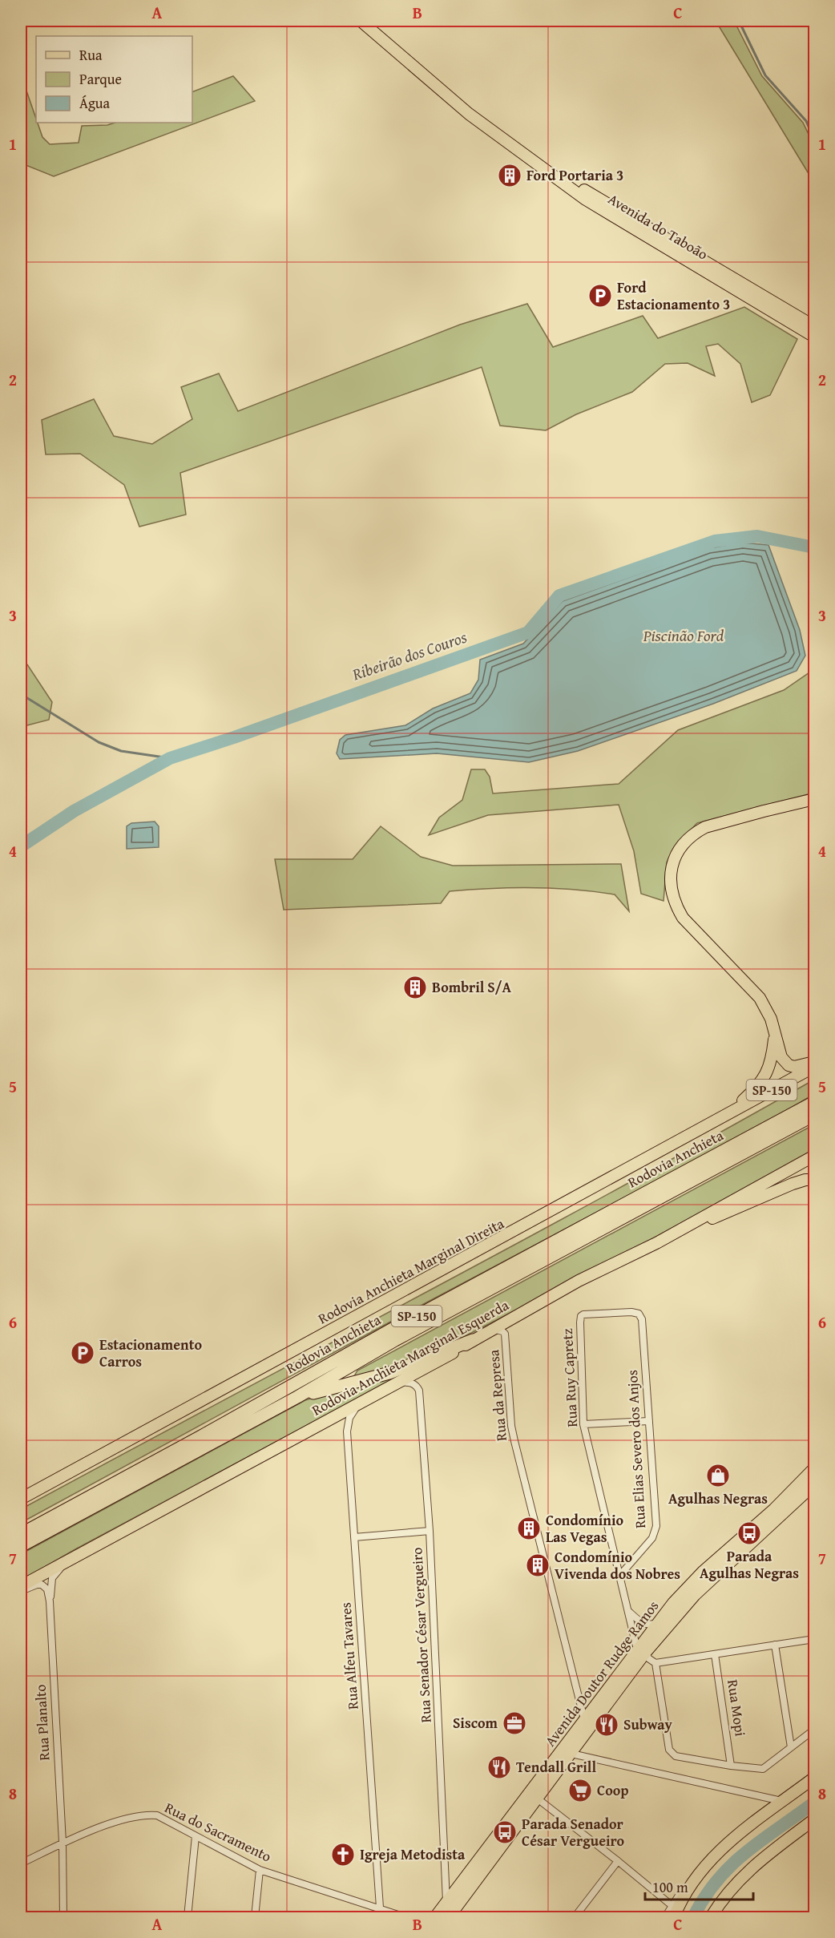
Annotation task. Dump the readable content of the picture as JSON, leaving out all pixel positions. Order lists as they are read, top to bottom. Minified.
{"streets":{"highway":["SP-150","Rodovia Anchieta"],"main road":["Avenida do Taboão","Rodovia Anchieta Marginal Direita","Rodovia Anchieta Marginal Esquerda","Avenida Doutor Rudge Ramos"],"street":["Rua Ruy Capretz","Rua da Represa","Rua Elias Severo dos Anjos","Rua Senador César Vergueiro","Rua Alfeu Tavares","Rua Mopi","Rua Planalto","Rua do Sacramento"]},"crossings":[["Rodovia Anchieta Marginal Esquerda","Rua da Represa"],["Rodovia Anchieta Marginal Esquerda","Rua Senador César Vergueiro"],["Rodovia Anchieta Marginal Esquerda","Rua Alfeu Tavares"],["Rodovia Anchieta Marginal Esquerda","Rua Planalto"],["Rua Ruy Capretz","Rua Elias Severo dos Anjos"],["Rua Ruy Capretz","Avenida Doutor Rudge Ramos"],["Rua da Represa","Avenida Doutor Rudge Ramos"],["Rua Senador César Vergueiro","Avenida Doutor Rudge Ramos"],["Rua Alfeu Tavares","Rua do Sacramento"],["Rua Planalto","Rua do Sacramento"]],"water":["Piscinão Ford","Ribeirão dos Couros"],"places":{"building":["Ford Portaria 3","Bombril S/A","Condomínio Las Vegas","Condomínio Vivenda dos Nobres"],"parking":["Ford Estacionamento 3","Estacionamento Carros"],"shop":["Agulhas Negras"],"bus stop":["Parada Agulhas Negras","Parada Senador César Vergueiro"],"office":["Siscom"],"restaurant":["Subway","Tendall Grill"],"supermarket":["Coop"],"church":["Igreja Metodista"]},"legend":["Rua","Parque","Água"],"scale_bar":"100 m","grid":{"columns":["A","B","C"],"rows":["1","2","3","4","5","6","7","8"]}}
